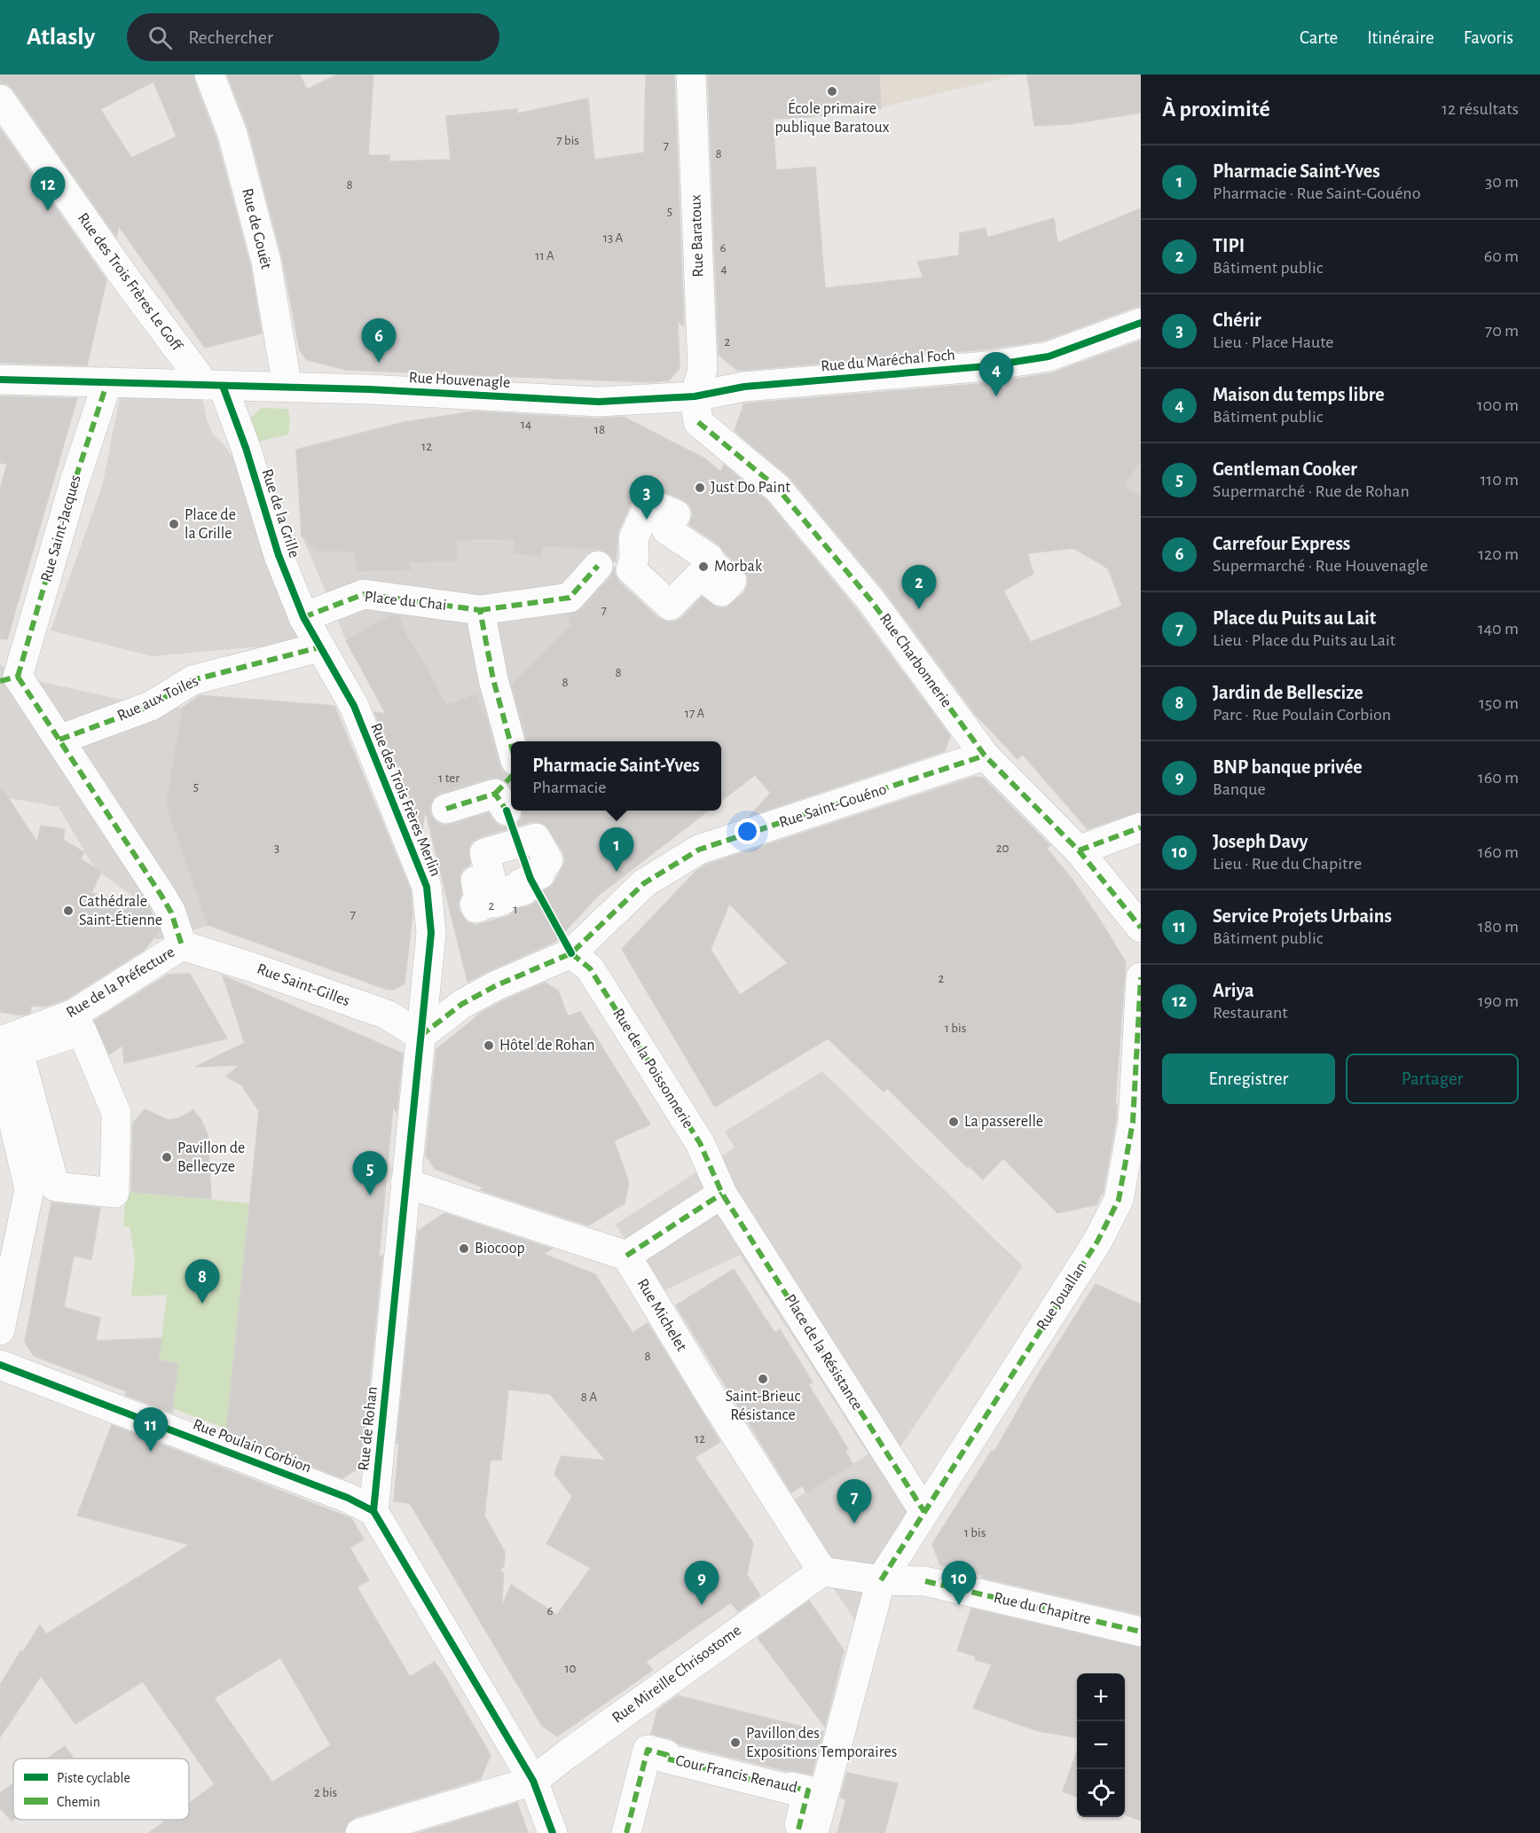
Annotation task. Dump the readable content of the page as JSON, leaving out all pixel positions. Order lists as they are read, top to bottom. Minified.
{"streets":{"street":["Rue de Gouët","Rue Baratoux","Rue des Trois Frères Le Goff","Rue du Maréchal Foch","Rue Houvenagle","Rue de la Grille","Rue Saint-Jacques","Place du Chai","Rue Charbonnerie","Rue aux Toiles","Rue des Trois Frères Merlin","Rue Saint-Gouéno","Rue de la Préfecture","Rue Saint-Gilles","Rue de la Poissonnerie","Rue Jouallan","Rue Michelet","Place de la Résistance","Rue de Rohan","Rue Poulain Corbion","Rue du Chapitre","Rue Mireille Chrisostome","Cour Francis Renaud"]},"crossings":[["Rue de Gouët","Rue Houvenagle"],["Rue Baratoux","Rue du Maréchal Foch"],["Rue Baratoux","Rue Houvenagle"],["Rue Baratoux","Rue Charbonnerie"],["Rue des Trois Frères Le Goff","Rue Houvenagle"],["Rue des Trois Frères Le Goff","Rue de la Grille"],["Rue du Maréchal Foch","Rue Houvenagle"],["Rue du Maréchal Foch","Rue Charbonnerie"],["Rue Houvenagle","Rue de la Grille"],["Rue Houvenagle","Rue Saint-Jacques"],["Rue Houvenagle","Rue Charbonnerie"],["Rue de la Grille","Place du Chai"],["Rue de la Grille","Rue aux Toiles"],["Rue de la Grille","Rue des Trois Frères Merlin"],["Rue Charbonnerie","Rue Saint-Gouéno"],["Rue aux Toiles","Rue des Trois Frères Merlin"],["Rue des Trois Frères Merlin","Rue Saint-Gouéno"],["Rue des Trois Frères Merlin","Rue Saint-Gilles"],["Rue des Trois Frères Merlin","Rue de Rohan"],["Rue Saint-Gouéno","Rue Saint-Gilles"],["Rue Saint-Gouéno","Rue de la Poissonnerie"],["Rue Saint-Gouéno","Rue de Rohan"],["Rue de la Préfecture","Rue Saint-Gilles"],["Rue Saint-Gilles","Rue de Rohan"],["Rue de la Poissonnerie","Place de la Résistance"],["Rue Jouallan","Place de la Résistance"],["Rue Jouallan","Rue du Chapitre"],["Rue Michelet","Rue du Chapitre"],["Rue Michelet","Rue Mireille Chrisostome"],["Rue de Rohan","Rue Poulain Corbion"],["Rue du Chapitre","Rue Mireille Chrisostome"]],"places":["École primaire publique Baratoux","Just Do Paint","Place de la Grille","Morbak","Cathédrale Saint-Étienne","Hôtel de Rohan","La passerelle","Pavillon de Bellecyze","Biocoop","Saint-Brieuc Résistance","Pavillon des Expositions Temporaires"],"house_numbers":["7 bis","7","8","8","5","13 A","6","11 A","4","2","14","18","12","7","8","8","17 A","1 ter","5","3","20","2","1","7","2","1 bis","8","8 A","12","1 bis","6","10","2 bis"],"legend":["Piste cyclable","Chemin"],"page":{"header":"Atlasly","search":"Rechercher","nav":["Carte","Itinéraire","Favoris"],"heading":["À proximité","12 résultats"],"list":[{"mark":"1","name":"Pharmacie Saint-Yves","note":"Pharmacie · Rue Saint-Gouéno","value":"30 m"},{"mark":"2","name":"TIPI","note":"Bâtiment public","value":"60 m"},{"mark":"3","name":"Chérir","note":"Lieu · Place Haute","value":"70 m"},{"mark":"4","name":"Maison du temps libre","note":"Bâtiment public","value":"100 m"},{"mark":"5","name":"Gentleman Cooker","note":"Supermarché · Rue de Rohan","value":"110 m"},{"mark":"6","name":"Carrefour Express","note":"Supermarché · Rue Houvenagle","value":"120 m"},{"mark":"7","name":"Place du Puits au Lait","note":"Lieu · Place du Puits au Lait","value":"140 m"},{"mark":"8","name":"Jardin de Bellescize","note":"Parc · Rue Poulain Corbion","value":"150 m"},{"mark":"9","name":"BNP banque privée","note":"Banque","value":"160 m"},{"mark":"10","name":"Joseph Davy","note":"Lieu · Rue du Chapitre","value":"160 m"},{"mark":"11","name":"Service Projets Urbains","note":"Bâtiment public","value":"180 m"},{"mark":"12","name":"Ariya","note":"Restaurant","value":"190 m"}],"pins":["12","6","4","3","2","1","5","8","11","7","9","10"],"popup":["Pharmacie Saint-Yves","Pharmacie"],"buttons":["Enregistrer","Partager"],"map_buttons":["+","−"]}}
